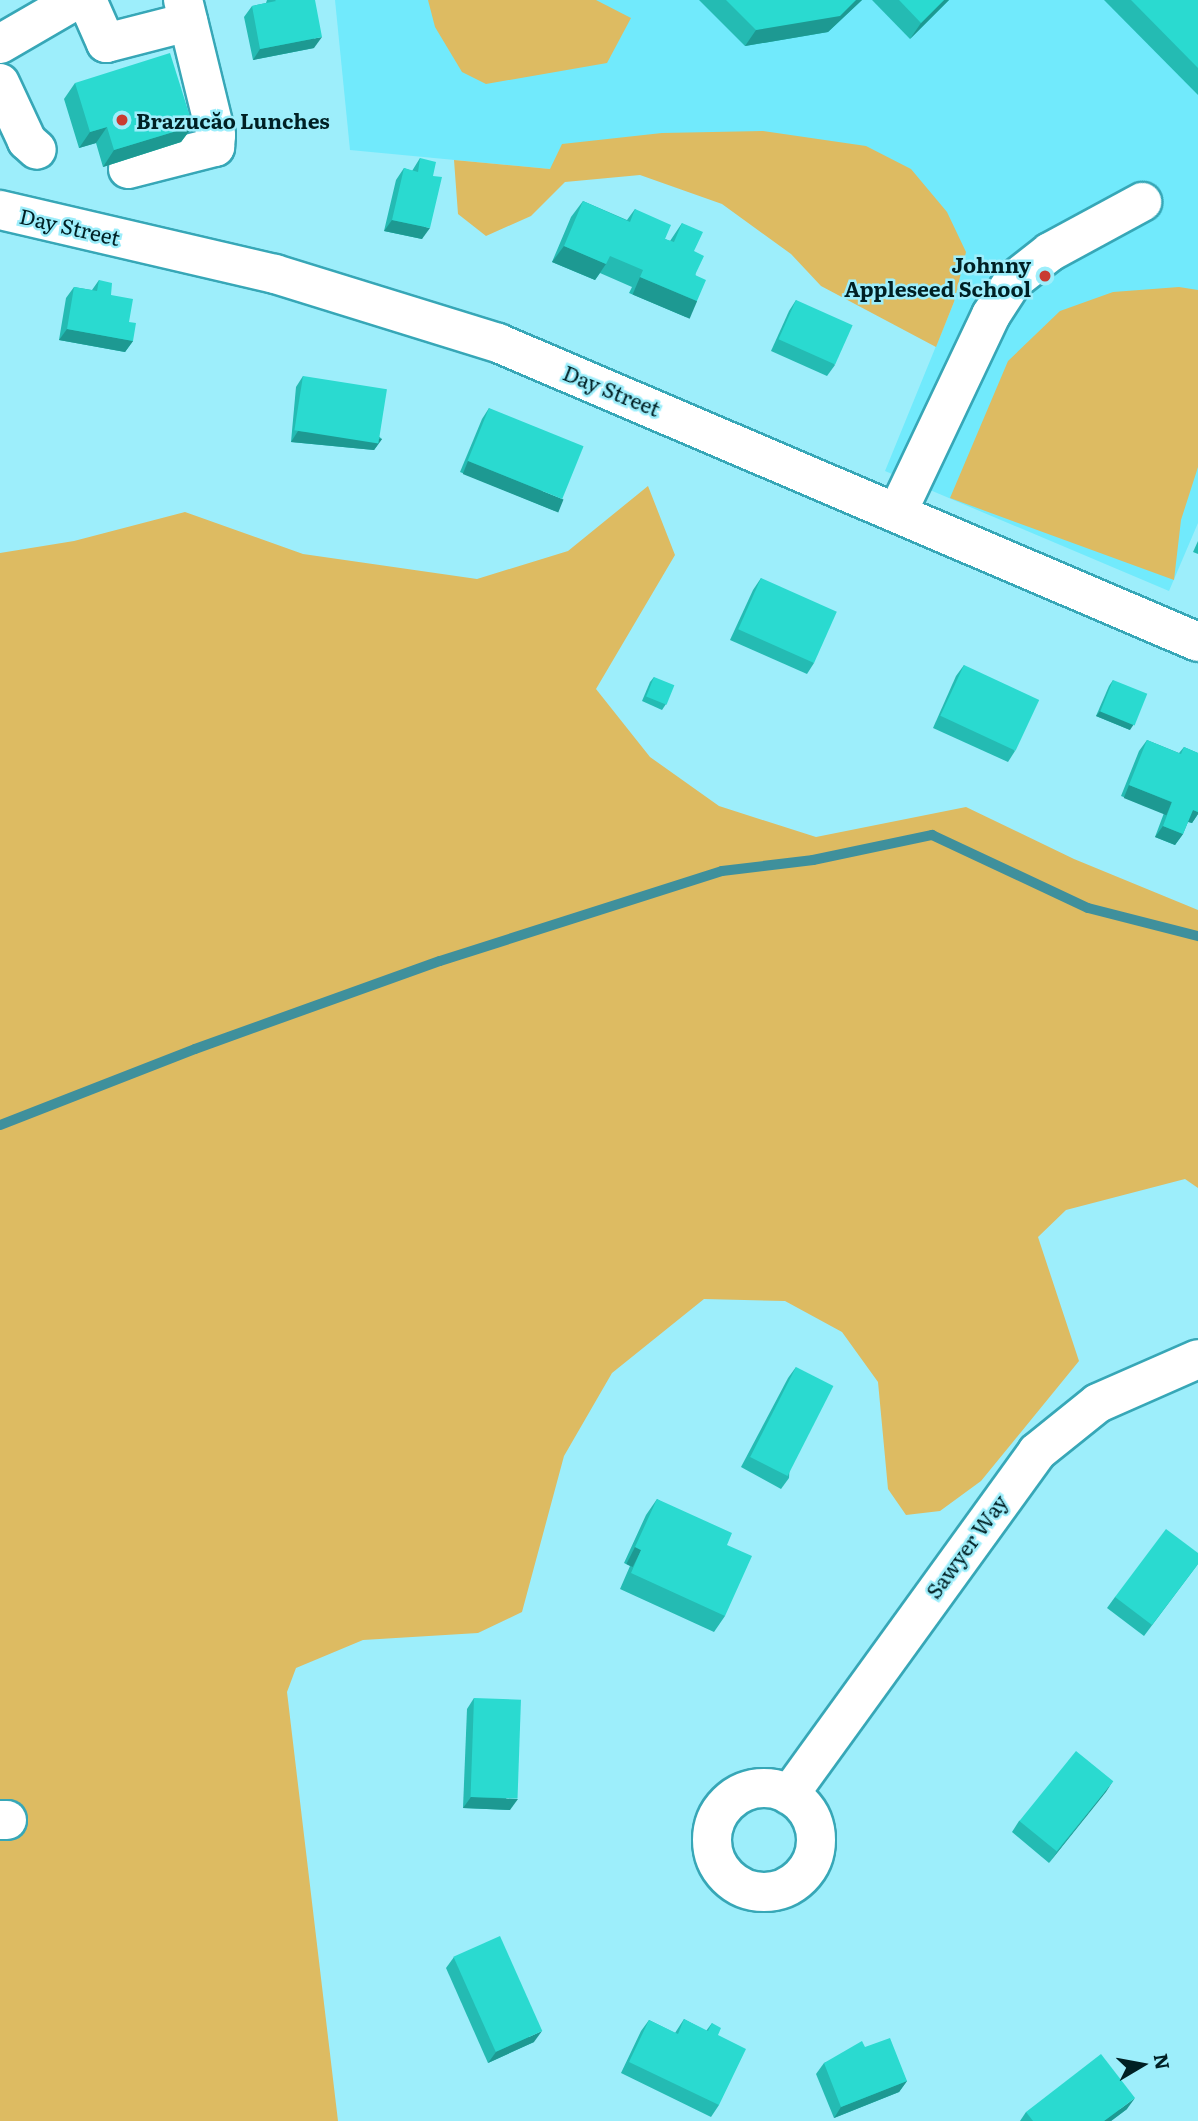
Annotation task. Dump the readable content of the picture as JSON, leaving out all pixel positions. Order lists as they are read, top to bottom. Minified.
{"streets":{"main road":["Day Street","Sawyer Way"]},"places":["Brazucăo Lunches","Johnny Appleseed School"],"north":"right"}
